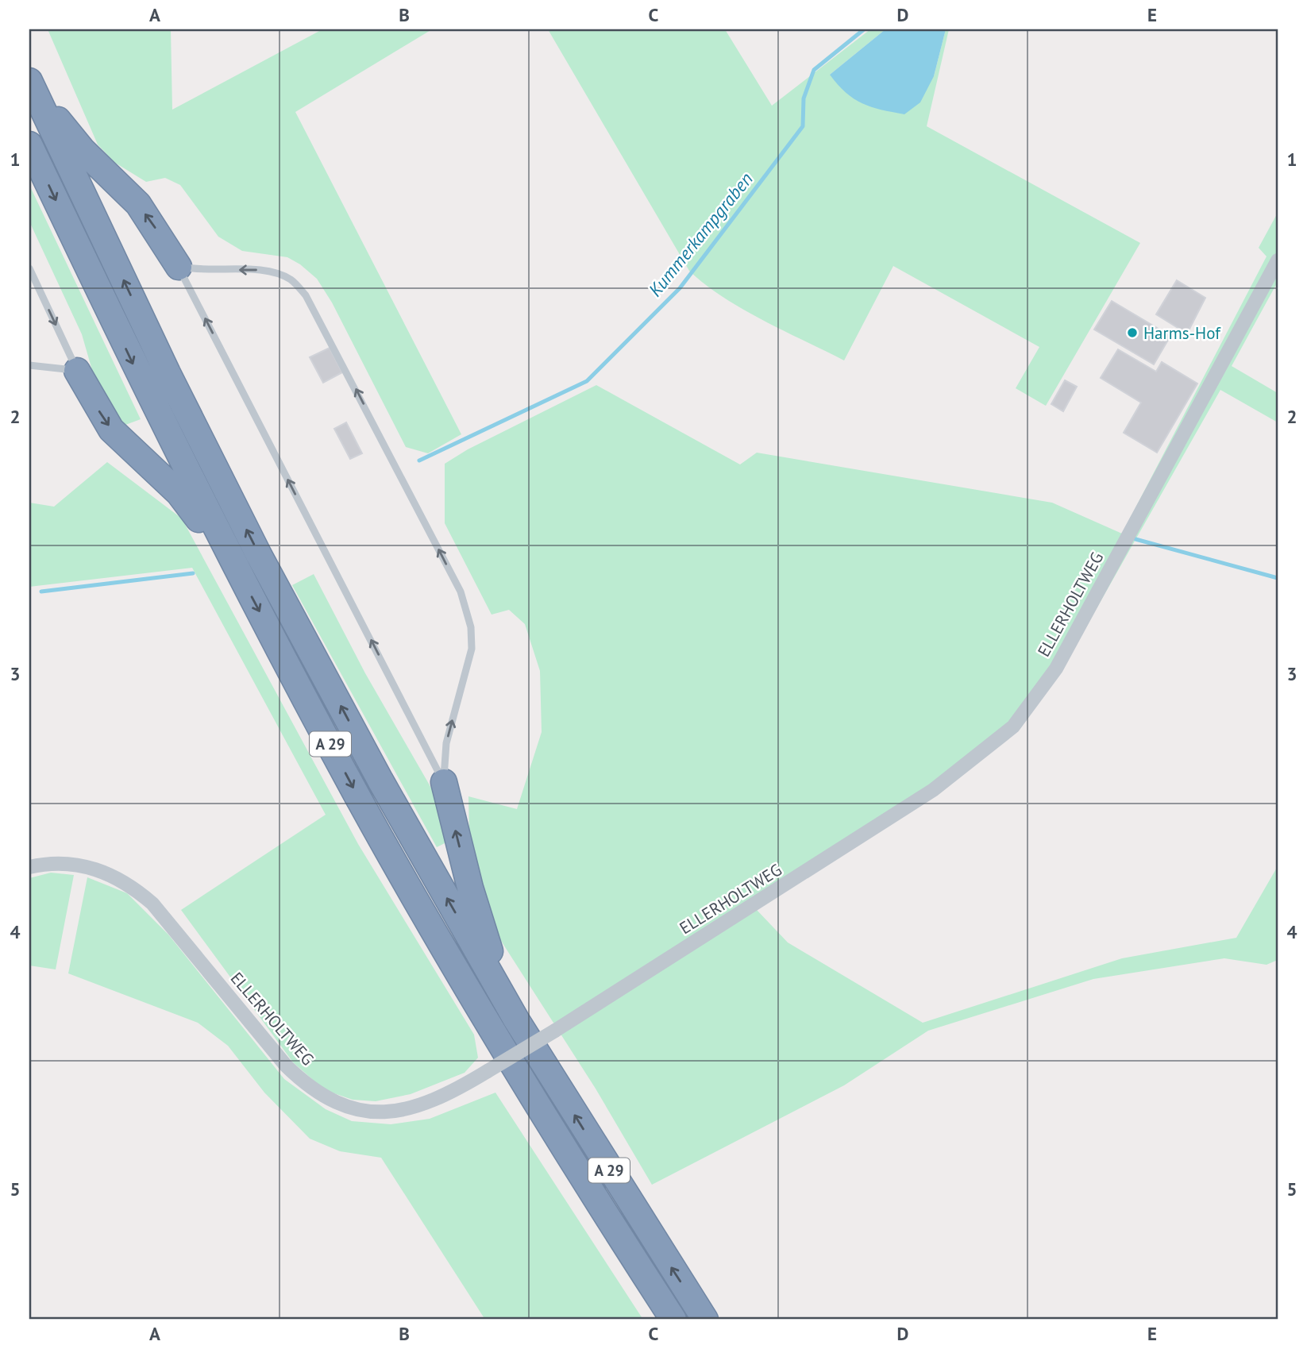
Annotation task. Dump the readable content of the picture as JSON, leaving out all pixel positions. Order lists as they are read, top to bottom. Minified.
{"streets":{"highway":["A 29"],"street":["ELLERHOLTWEG"]},"water":["Kummerkampgraben"],"places":["Harms-Hof"],"grid":{"columns":["A","B","C","D","E"],"rows":["1","2","3","4","5"]}}
